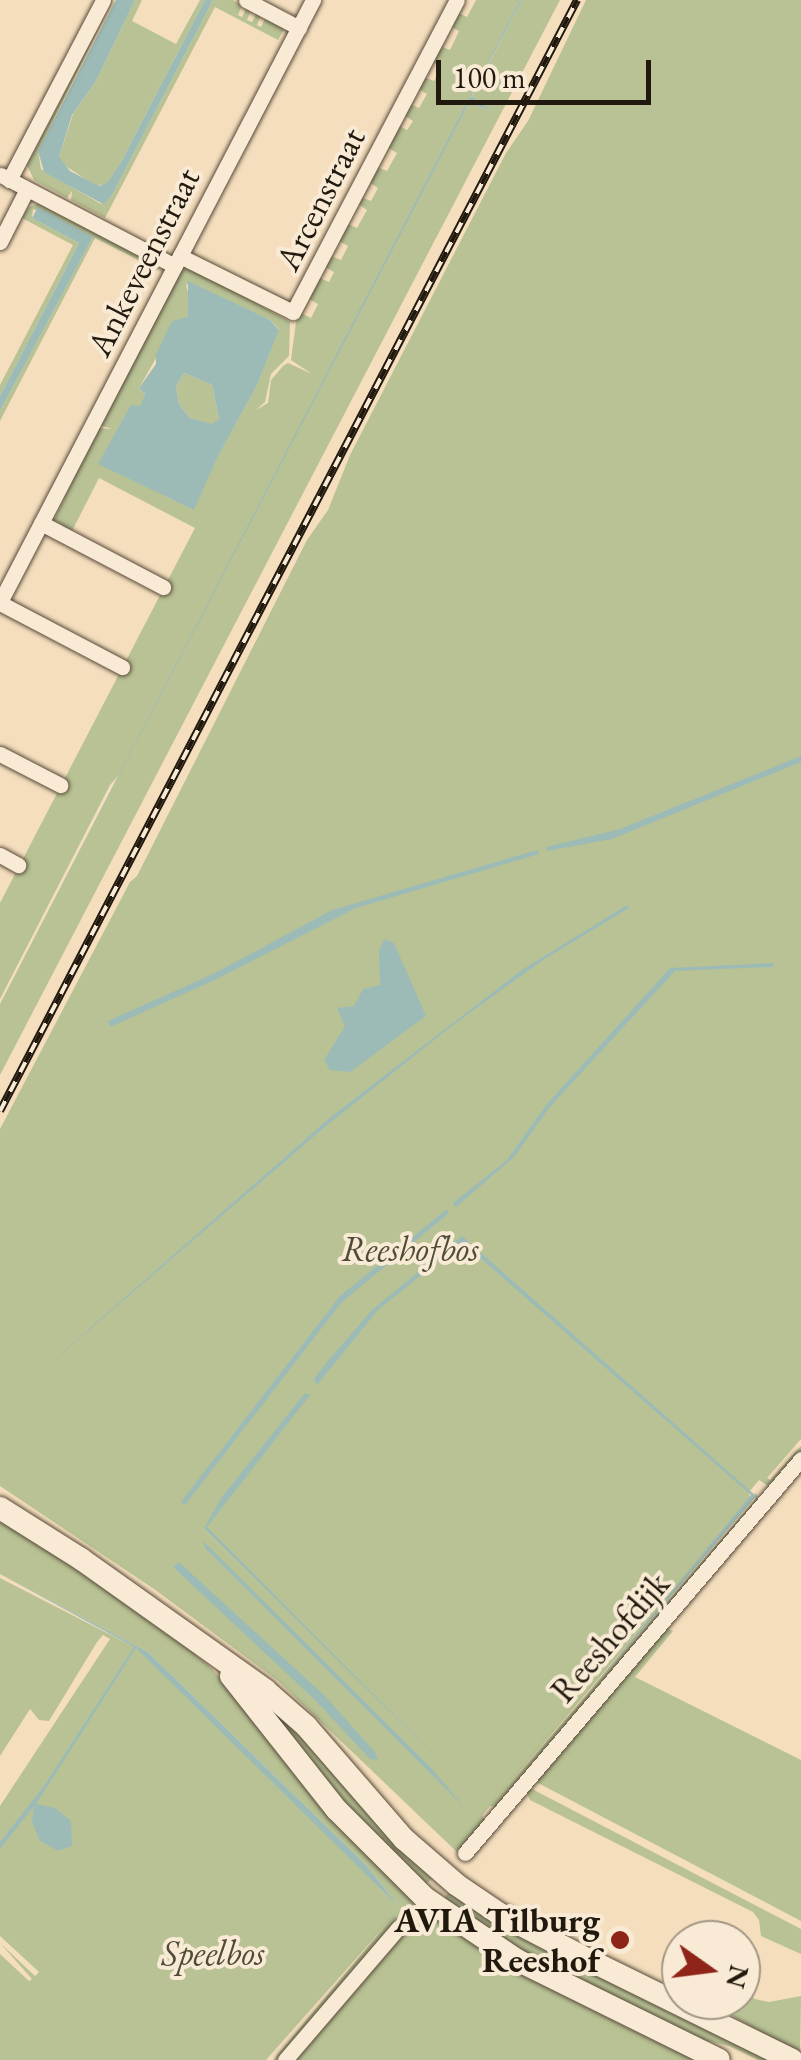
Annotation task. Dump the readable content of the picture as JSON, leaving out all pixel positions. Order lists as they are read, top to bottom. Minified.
{"streets":{"street":["Arcenstraat","Ankeveenstraat","Reeshofdijk"]},"crossings":[["Arcenstraat","Ankeveenstraat"]],"parks":["Reeshofbos","Speelbos"],"places":["AVIA Tilburg Reeshof"],"scale_bar":"100 m","north":"right"}
